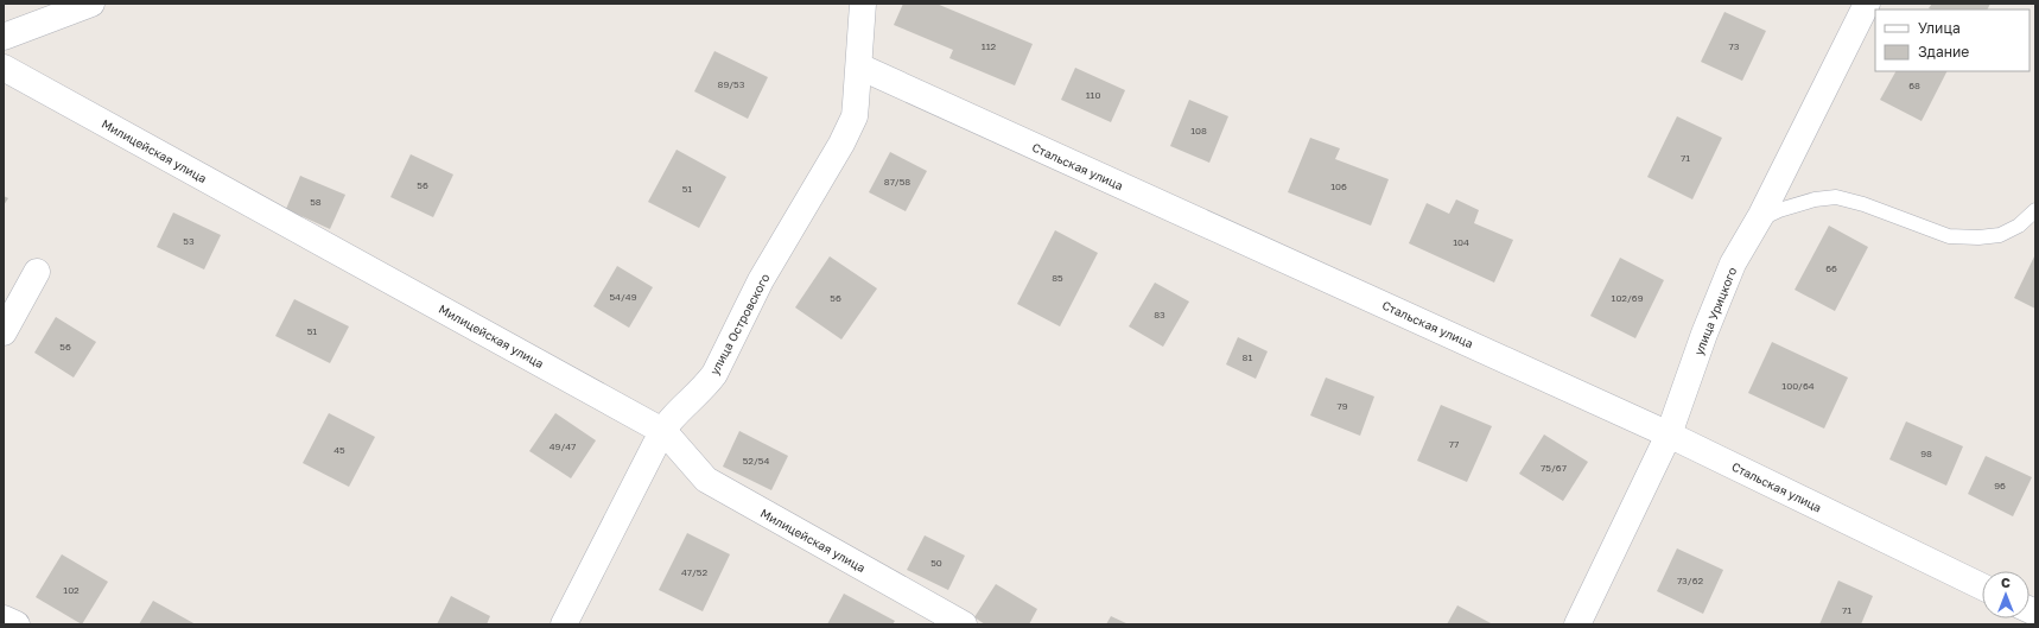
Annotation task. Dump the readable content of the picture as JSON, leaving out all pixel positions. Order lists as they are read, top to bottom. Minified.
{"streets":{"street":["Милицейская улица","Стальская улица","улица Урицкого","улица Островского"]},"crossings":[["Милицейская улица","улица Островского"],["Стальская улица","улица Урицкого"],["Стальская улица","улица Островского"]],"house_numbers":["112","73","89/53","68","110","108","71","87/58","56","106","51","58","53","104","66","85","54/49","56","102/69","83","51","56","81","100/64","79","77","49/47","45","98","52/54","75/67","96","50","47/52","73/62","102","71"],"legend":["Улица","Здание"],"north":"top"}
